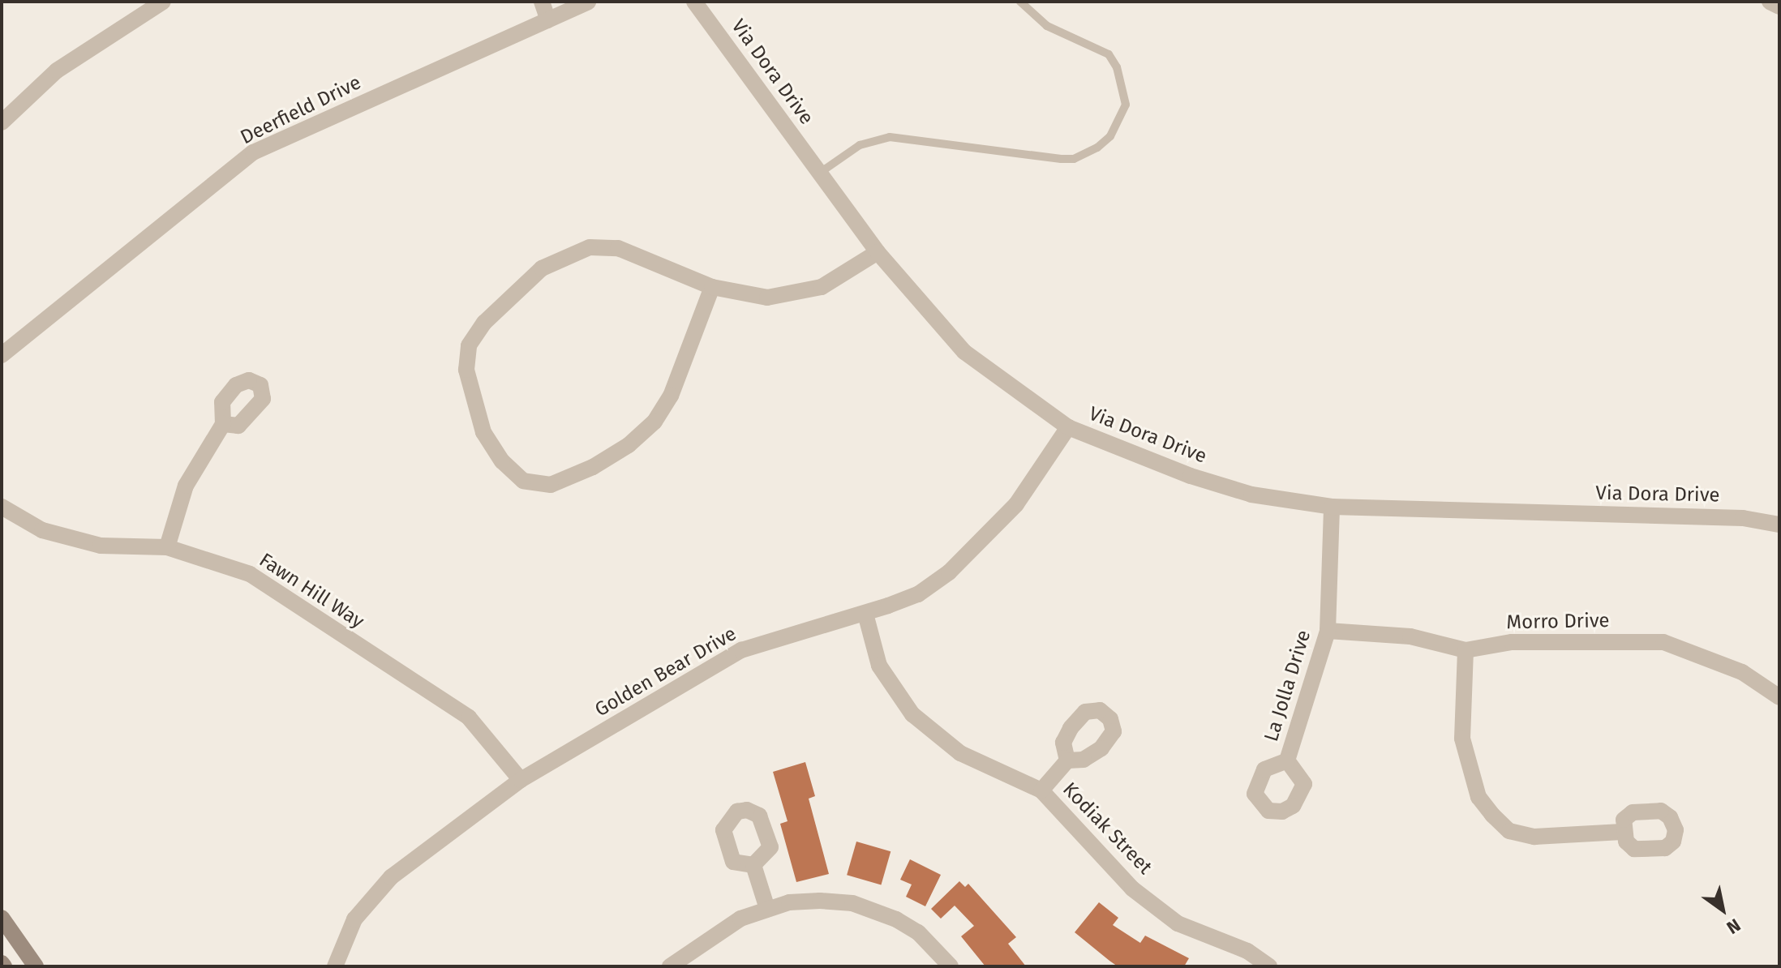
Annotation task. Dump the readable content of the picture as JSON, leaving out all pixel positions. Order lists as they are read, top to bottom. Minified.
{"streets":{"street":["Via Dora Drive","Deerfield Drive","Fawn Hill Way","Morro Drive","Golden Bear Drive","La Jolla Drive","Kodiak Street"]},"crossings":[["Via Dora Drive","Golden Bear Drive"],["Via Dora Drive","La Jolla Drive"],["Fawn Hill Way","Golden Bear Drive"],["Morro Drive","La Jolla Drive"],["Golden Bear Drive","Kodiak Street"]],"north":"bottom right"}
